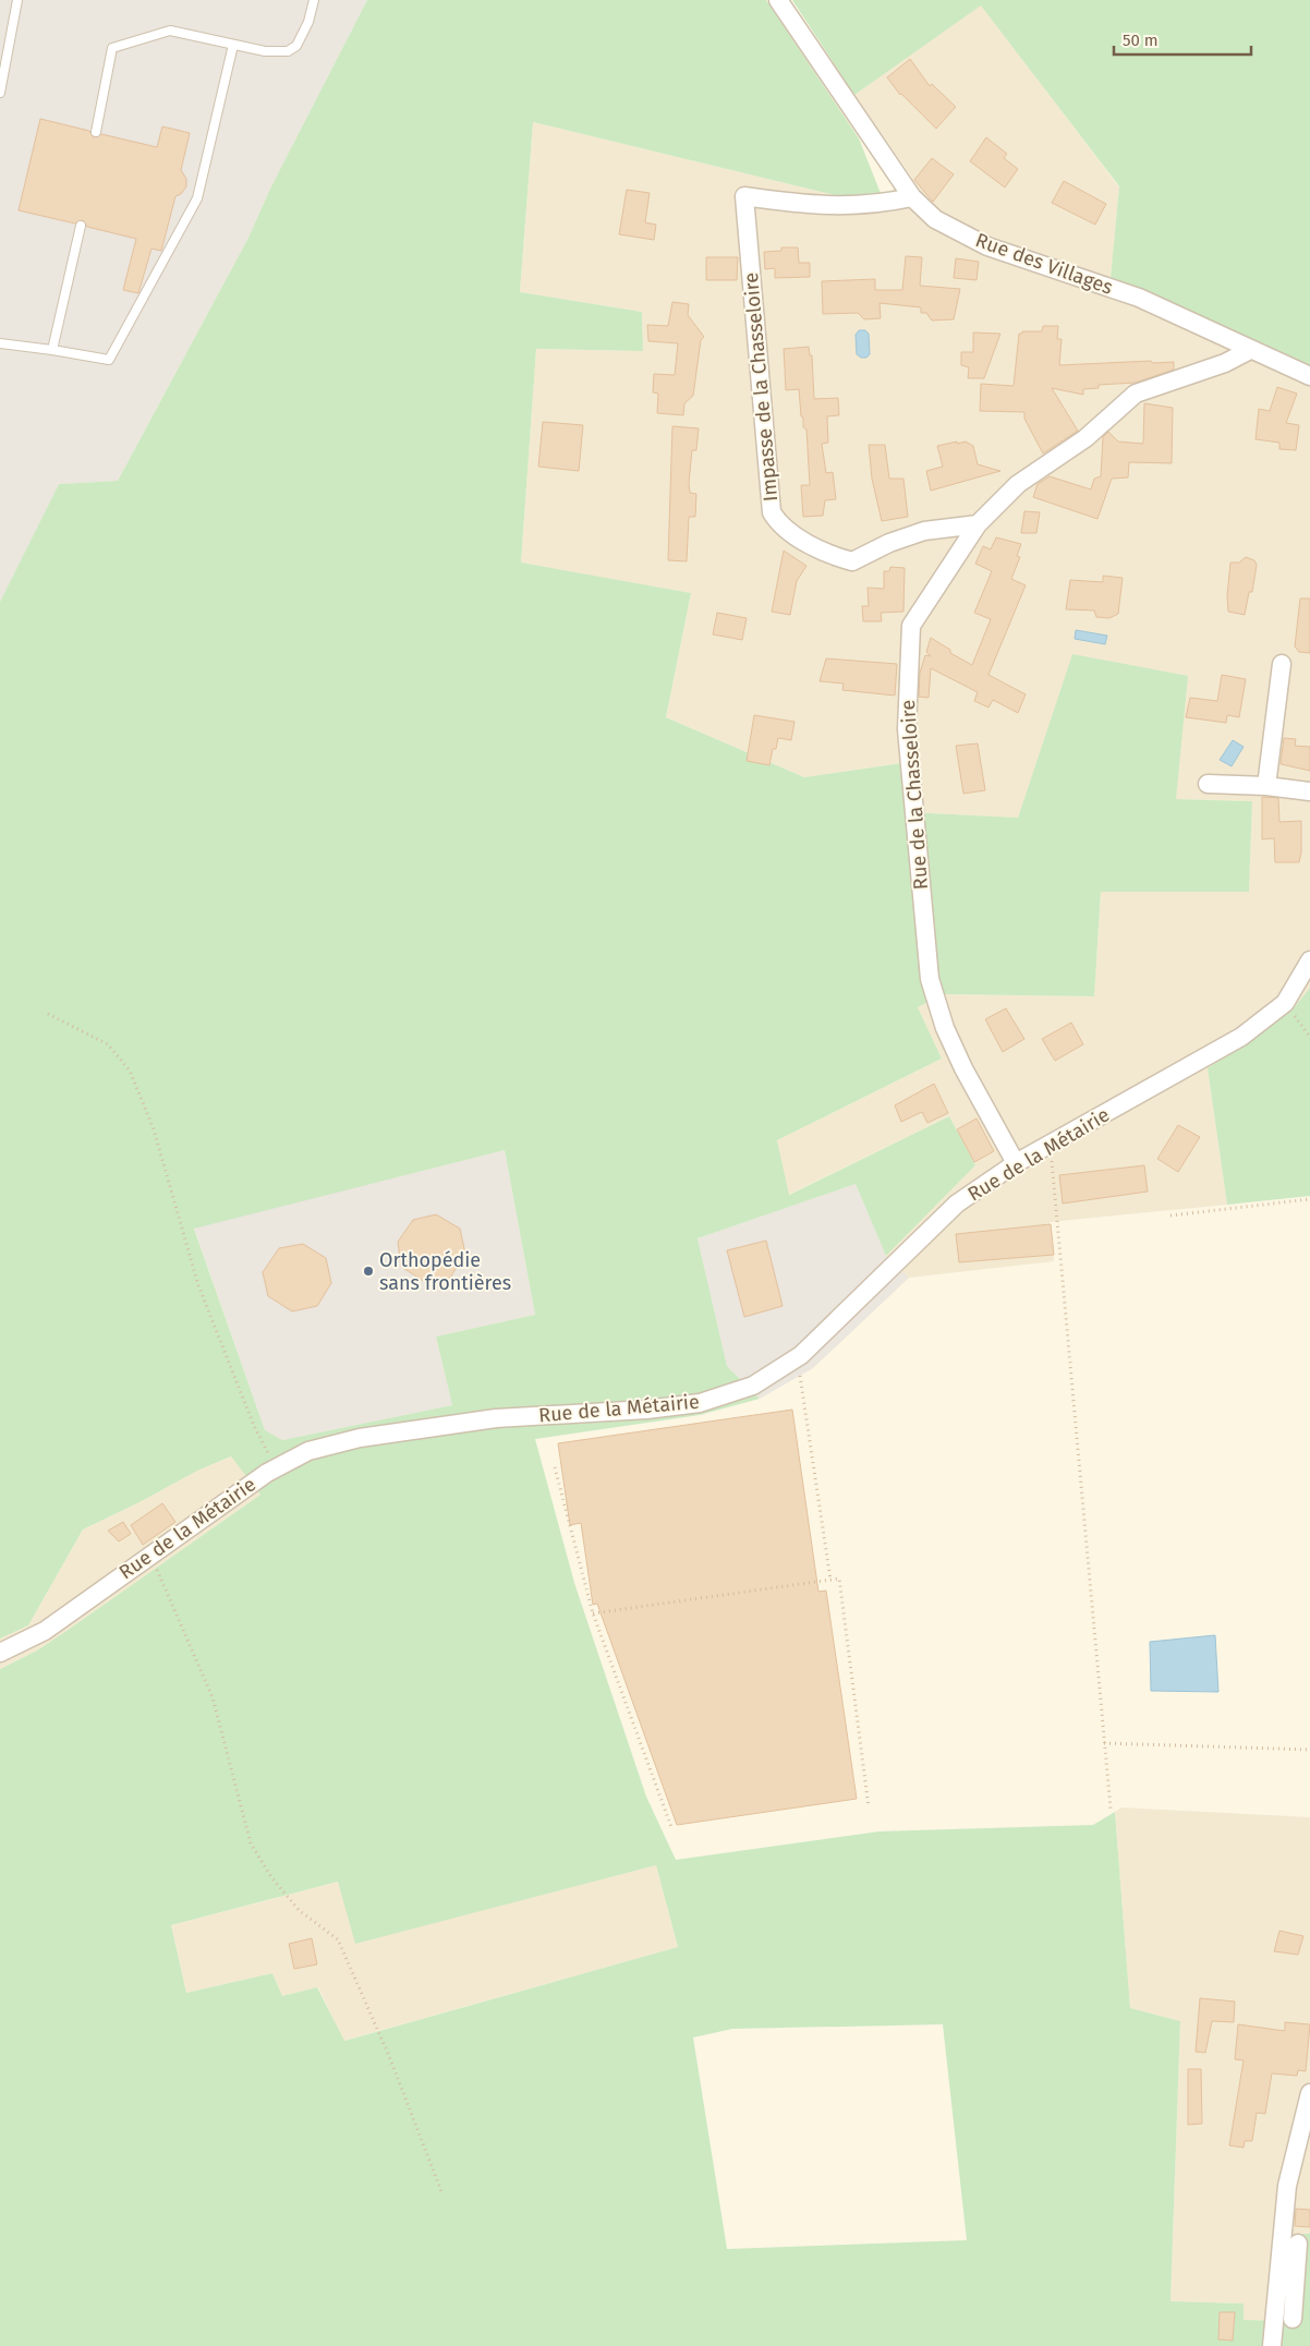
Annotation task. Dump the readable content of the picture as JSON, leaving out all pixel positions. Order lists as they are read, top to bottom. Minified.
{"streets":{"street":["Rue des Villages","Impasse de la Chasseloire","Rue de la Chasseloire","Rue de la Métairie"]},"crossings":[["Rue des Villages","Impasse de la Chasseloire"],["Rue des Villages","Rue de la Chasseloire"],["Impasse de la Chasseloire","Rue de la Chasseloire"],["Rue de la Chasseloire","Rue de la Métairie"]],"places":["Orthopédie sans frontières"],"scale_bar":"50 m"}
